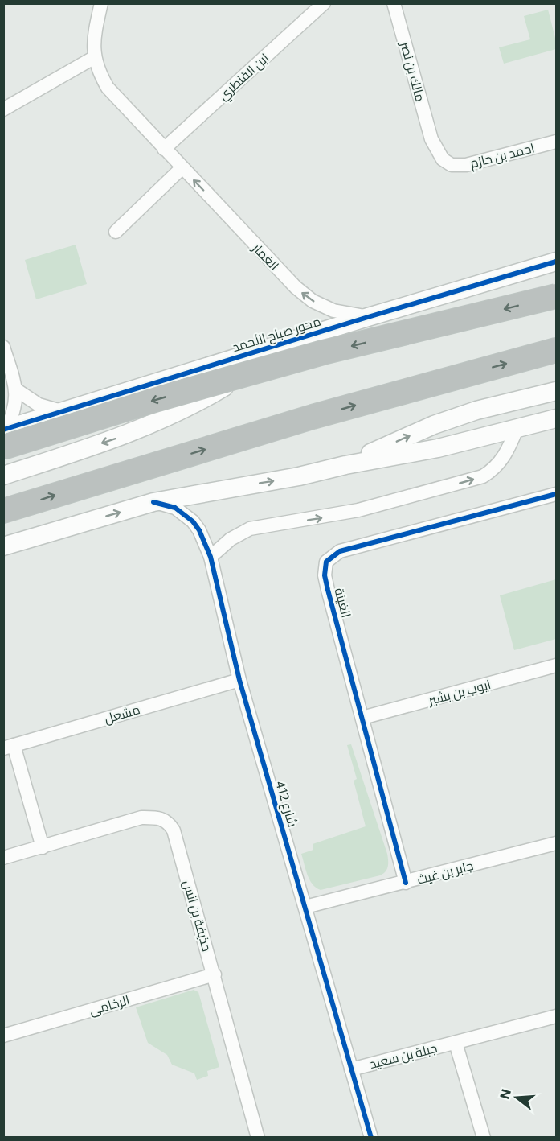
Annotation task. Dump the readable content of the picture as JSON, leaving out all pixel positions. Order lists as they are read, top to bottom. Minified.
{"streets":{"street":["مالك بن نصر","ابن القنطري","احمد بن حازم","الغمار","محور صباح الأحمد","الغينة","ايوب بن بشير","مشعل","شارع 412","جابر بن غيث","حذيفة بن انس","الرخامى","جبلة بن سعيد"]},"crossings":[["مالك بن نصر","احمد بن حازم"],["ابن القنطري","الغمار"],["الغمار","محور صباح الأحمد"],["الغينة","ايوب بن بشير"],["الغينة","جابر بن غيث"],["مشعل","شارع 412"],["شارع 412","جابر بن غيث"],["شارع 412","جبلة بن سعيد"],["حذيفة بن انس","الرخامى"]],"one_way":["الغمار"],"north":"left"}
